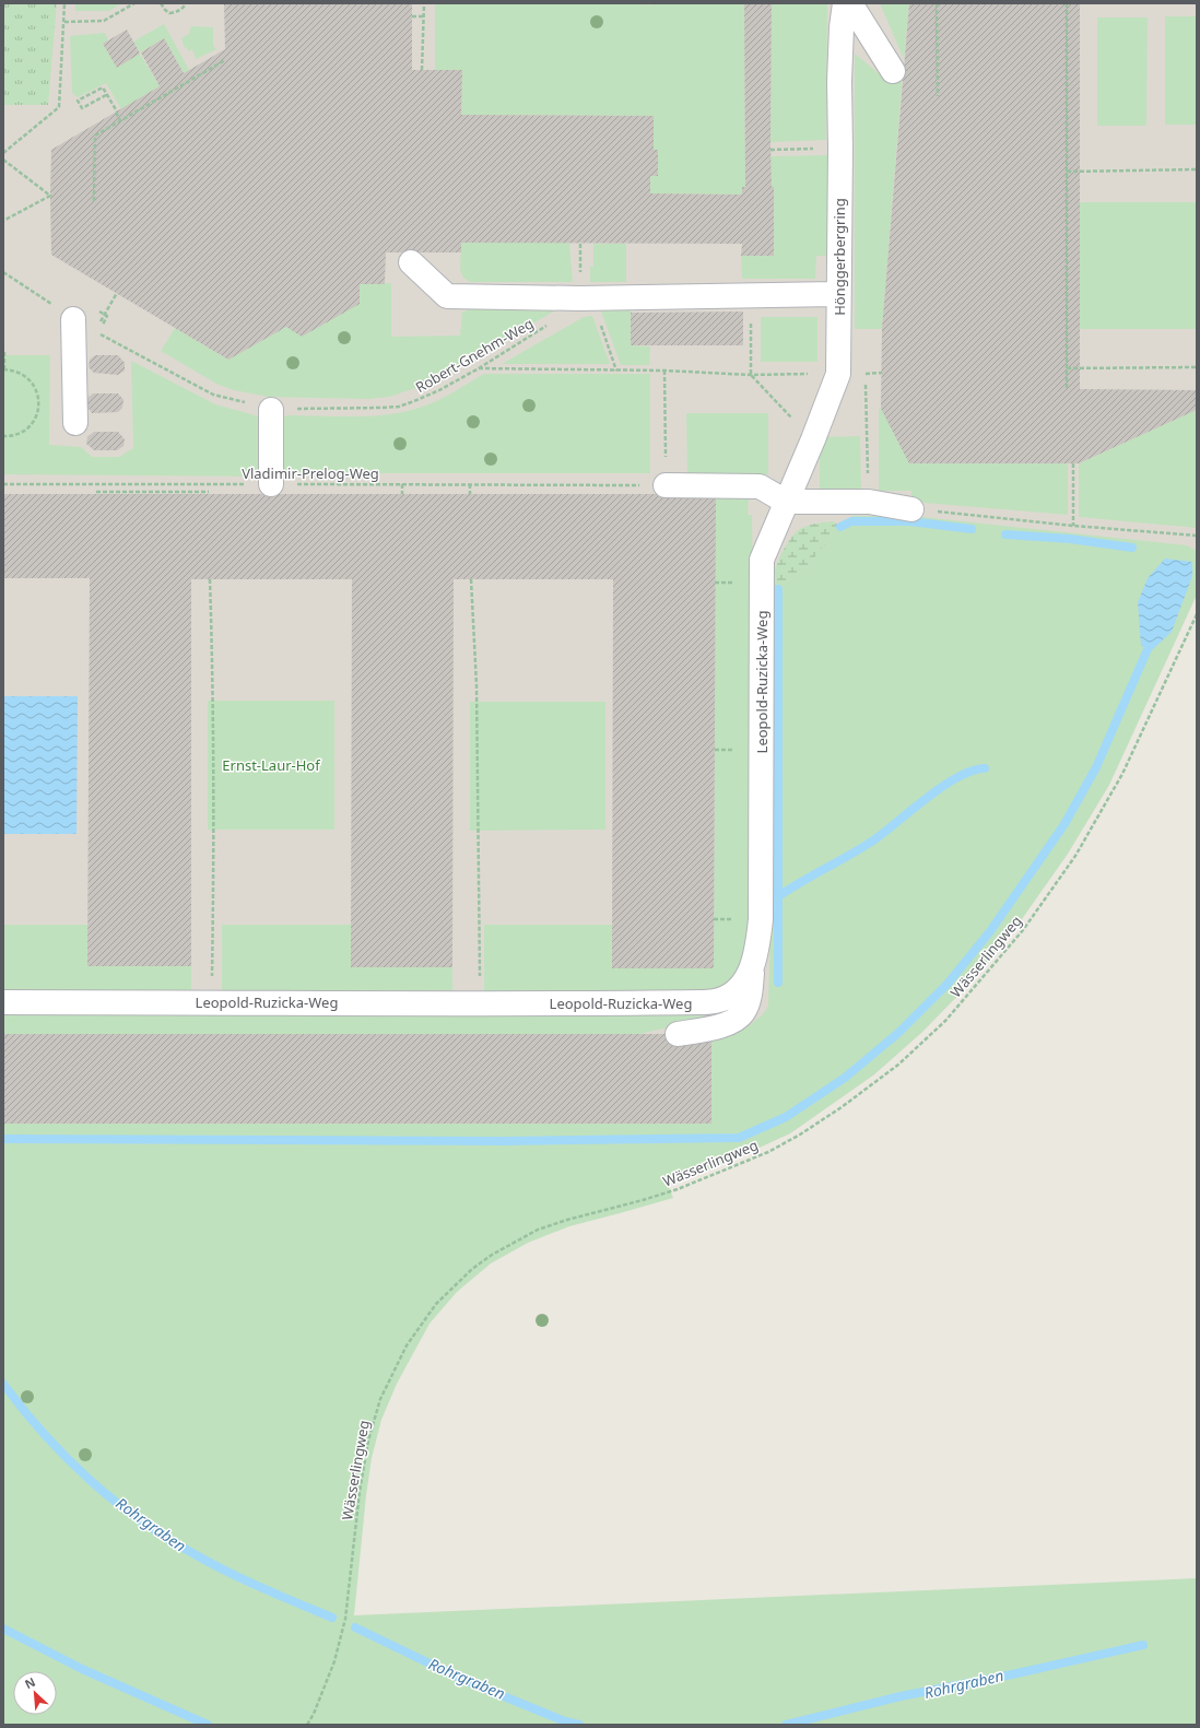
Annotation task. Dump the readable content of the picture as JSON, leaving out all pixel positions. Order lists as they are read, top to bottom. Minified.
{"streets":{"street":["Hönggerbergring","Leopold-Ruzicka-Weg"],"path":["Robert-Gnehm-Weg","Vladimir-Prelog-Weg","Wässerlingweg"]},"crossings":[["Hönggerbergring","Leopold-Ruzicka-Weg"]],"water":["Rohrgraben"],"parks":["Ernst-Laur-Hof"],"north":"top left"}
